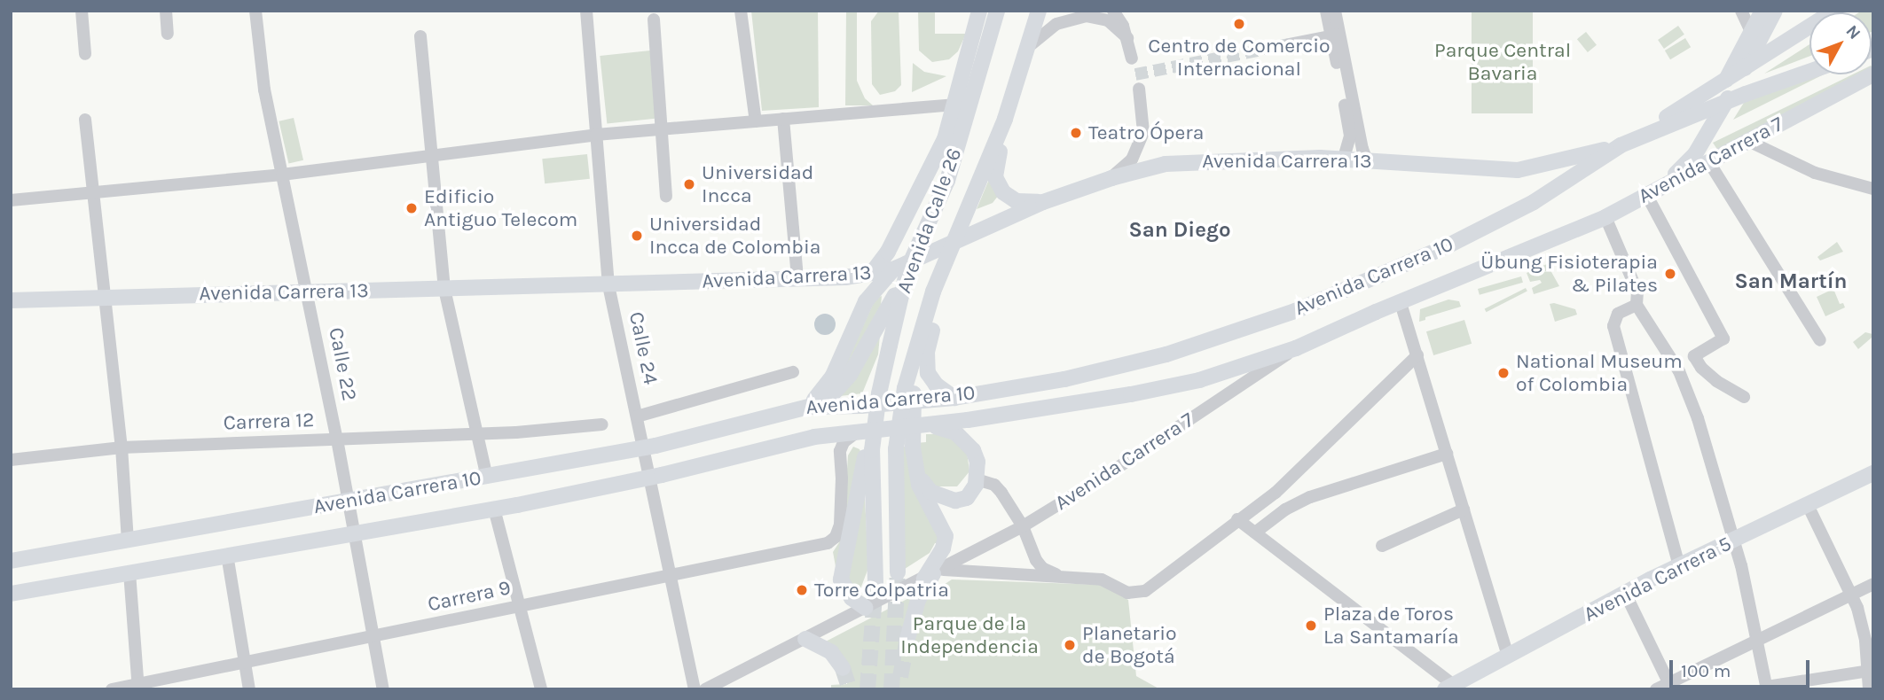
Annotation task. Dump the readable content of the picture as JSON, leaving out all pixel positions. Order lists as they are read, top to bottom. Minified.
{"streets":{"main road":["Avenida Carrera 7","Avenida Carrera 13","Avenida Calle 26","Avenida Carrera 10","Avenida Carrera 5"],"street":["Calle 24","Calle 22","Carrera 12","Carrera 9"]},"crossings":[["Avenida Carrera 7","Avenida Carrera 13"],["Avenida Carrera 7","Avenida Carrera 10"],["Avenida Carrera 13","Avenida Calle 26"],["Avenida Carrera 13","Avenida Carrera 10"],["Avenida Carrera 13","Calle 24"],["Avenida Carrera 13","Calle 22"],["Avenida Carrera 10","Calle 24"],["Avenida Carrera 10","Calle 22"],["Avenida Carrera 10","Carrera 9"],["Calle 24","Carrera 9"],["Calle 22","Carrera 12"],["Calle 22","Carrera 9"]],"districts":["San Diego","San Martín"],"parks":["Parque Central Bavaria","Parque de la Independencia"],"places":["Centro de Comercio Internacional","Teatro Ópera","Universidad Incca","Edificio Antiguo Telecom","Universidad Incca de Colombia","Übung Fisioterapia & Pilates","National Museum of Colombia","Torre Colpatria","Plaza de Toros La Santamaría","Planetario de Bogotá"],"scale_bar":"100 m","north":"top right"}
